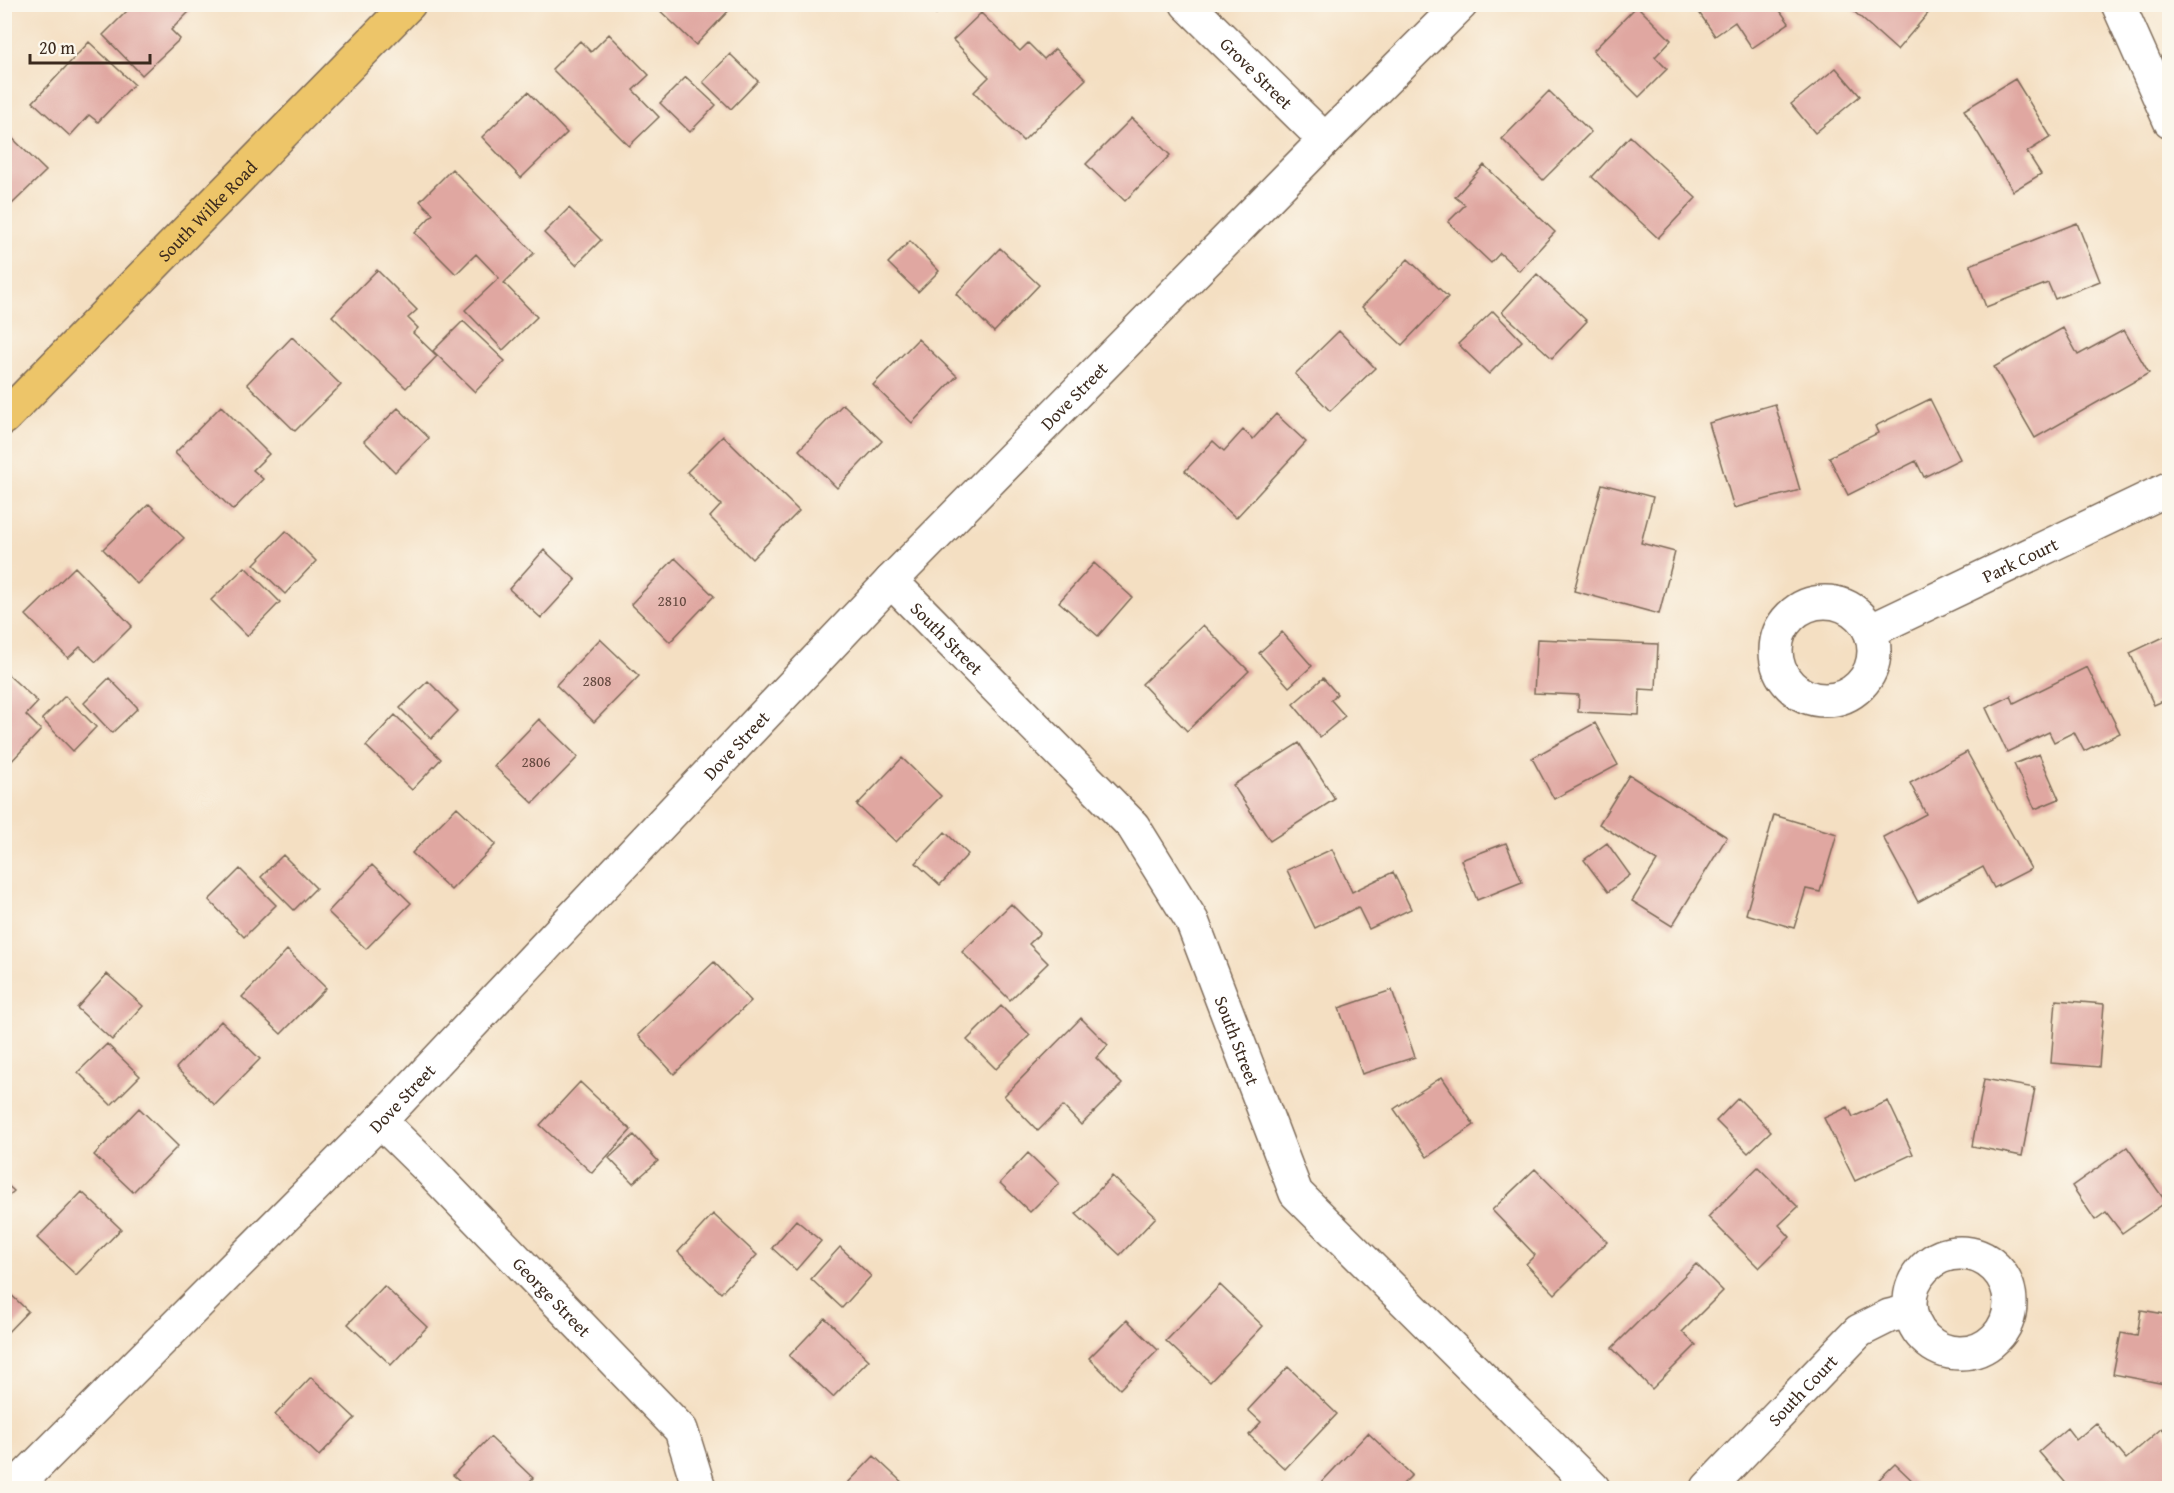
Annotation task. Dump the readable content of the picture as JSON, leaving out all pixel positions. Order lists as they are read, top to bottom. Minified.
{"streets":{"main road":["South Wilke Road"],"street":["Grove Street","Dove Street","Park Court","South Street","George Street","South Court"]},"crossings":[["Grove Street","Dove Street"],["Dove Street","South Street"],["Dove Street","George Street"]],"house_numbers":["2810","2808","2806"],"scale_bar":"20 m"}
